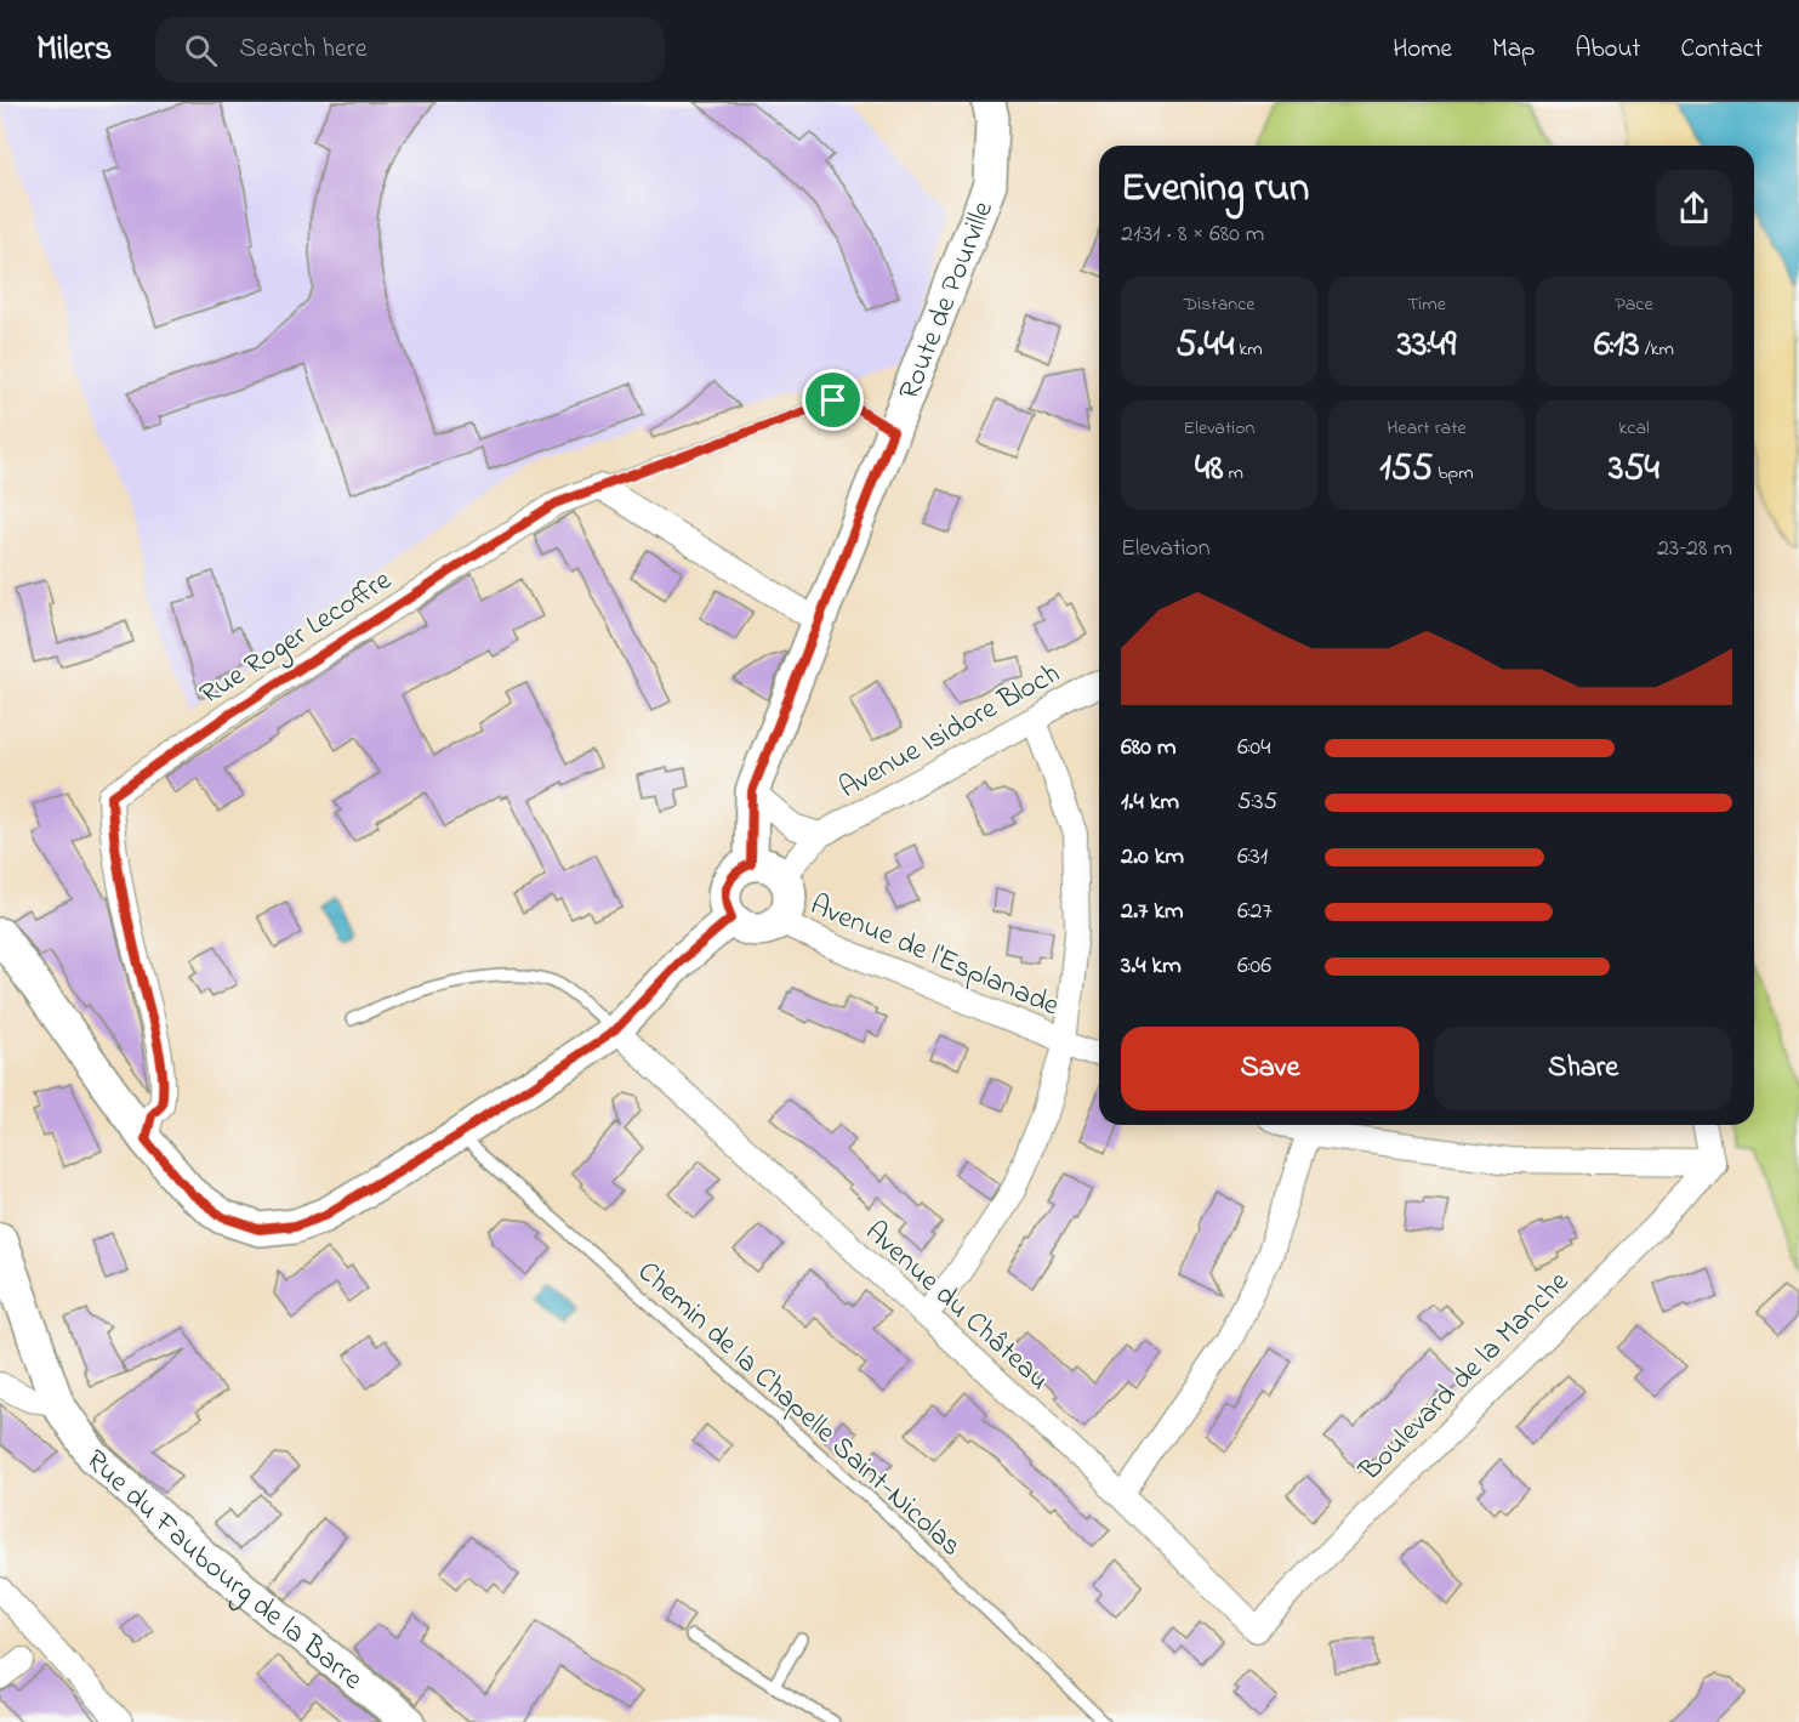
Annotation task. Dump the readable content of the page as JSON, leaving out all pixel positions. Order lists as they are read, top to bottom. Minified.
{"streets":{"main road":["Route de Pourville","Rue du Faubourg de la Barre"],"street":["Rue Roger Lecoffre","Avenue Isidore Bloch","Avenue de l'Esplanade","Avenue du Château","Boulevard de la Manche"],"lane":["Chemin de la Chapelle Saint-Nicolas"]},"crossings":[["Route de Pourville","Avenue Isidore Bloch"],["Route de Pourville","Avenue de l'Esplanade"],["Avenue Isidore Bloch","Avenue de l'Esplanade"],["Avenue du Château","Boulevard de la Manche"]],"page":{"header":"Milers","search":"Search here","nav":["Home","Map","About","Contact"],"heading":["Evening run","21:31 · 8 × 680 m"],"stats":[["Distance","5.44 km"],["Time","33:49"],["Pace","6:13 /km"],["Elevation","48 m"],["Heart rate","155 bpm"],["kcal","354"]],"chart":["Elevation","23–28 m"],"list":[{"name":"680 m","note":"6:04"},{"name":"1.4 km","note":"5:35"},{"name":"2.0 km","note":"6:31"},{"name":"2.7 km","note":"6:27"},{"name":"3.4 km","note":"6:06"}],"buttons":["Save","Share"]}}
